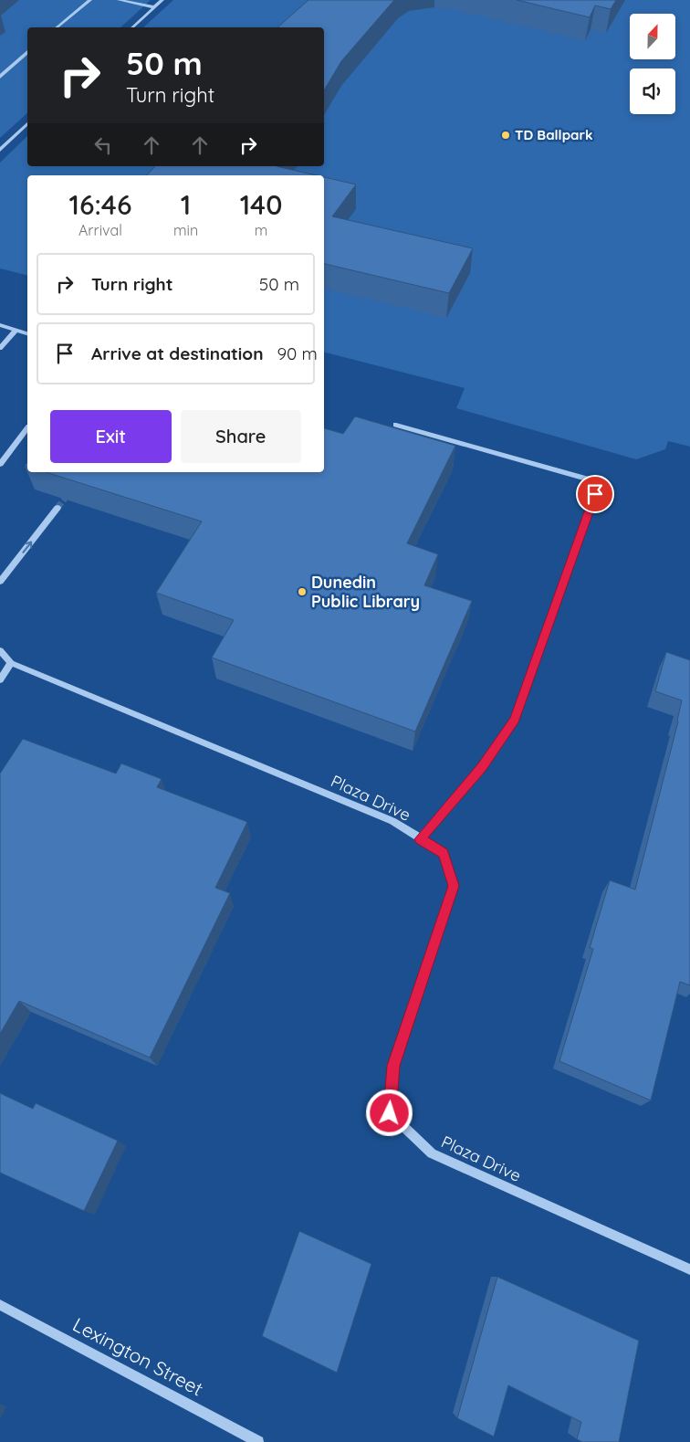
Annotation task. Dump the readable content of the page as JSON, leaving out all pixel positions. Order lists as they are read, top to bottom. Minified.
{"streets":{"street":["Plaza Drive","Lexington Street"]},"places":["TD Ballpark","Dunedin Public Library"],"north":"top","page":{"turn":["50 m","Turn right"],"eta":["16:46","Arrival","1","min","140","m"],"list":[{"name":"Turn right","value":"50 m"},{"name":"Arrive at destination","value":"90 m"}],"buttons":["Exit","Share"]}}
